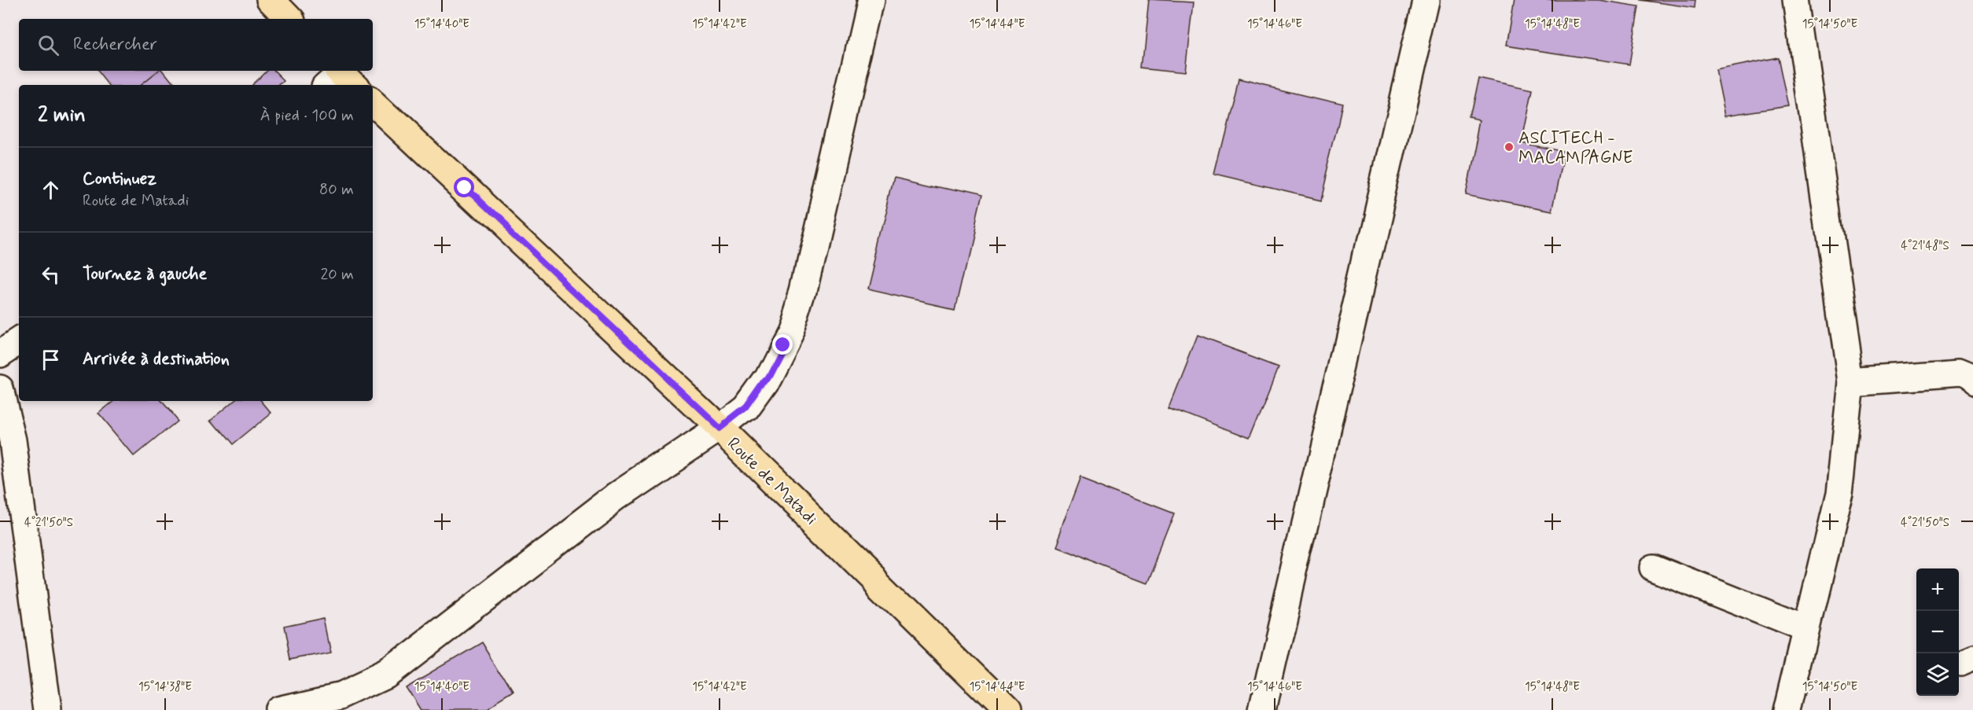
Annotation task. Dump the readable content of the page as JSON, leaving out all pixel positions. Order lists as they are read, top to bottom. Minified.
{"streets":{"main road":["Route de Matadi"]},"places":["ASCITECH - MACAMPAGNE"],"page":{"search":"Rechercher","heading":["2 min","À pied · 100 m"],"list":[["Continuez","Route de Matadi","80 m"],["Tournez à gauche","20 m"],"Arrivée à destination"],"map_buttons":["+","−"]},"coordinates":["15°14'40\"E","15°14'42\"E","15°14'44\"E","15°14'46\"E","15°14'48\"E","15°14'50\"E","4°21'48\"S","4°21'50\"S","15°14'38\"E"]}
